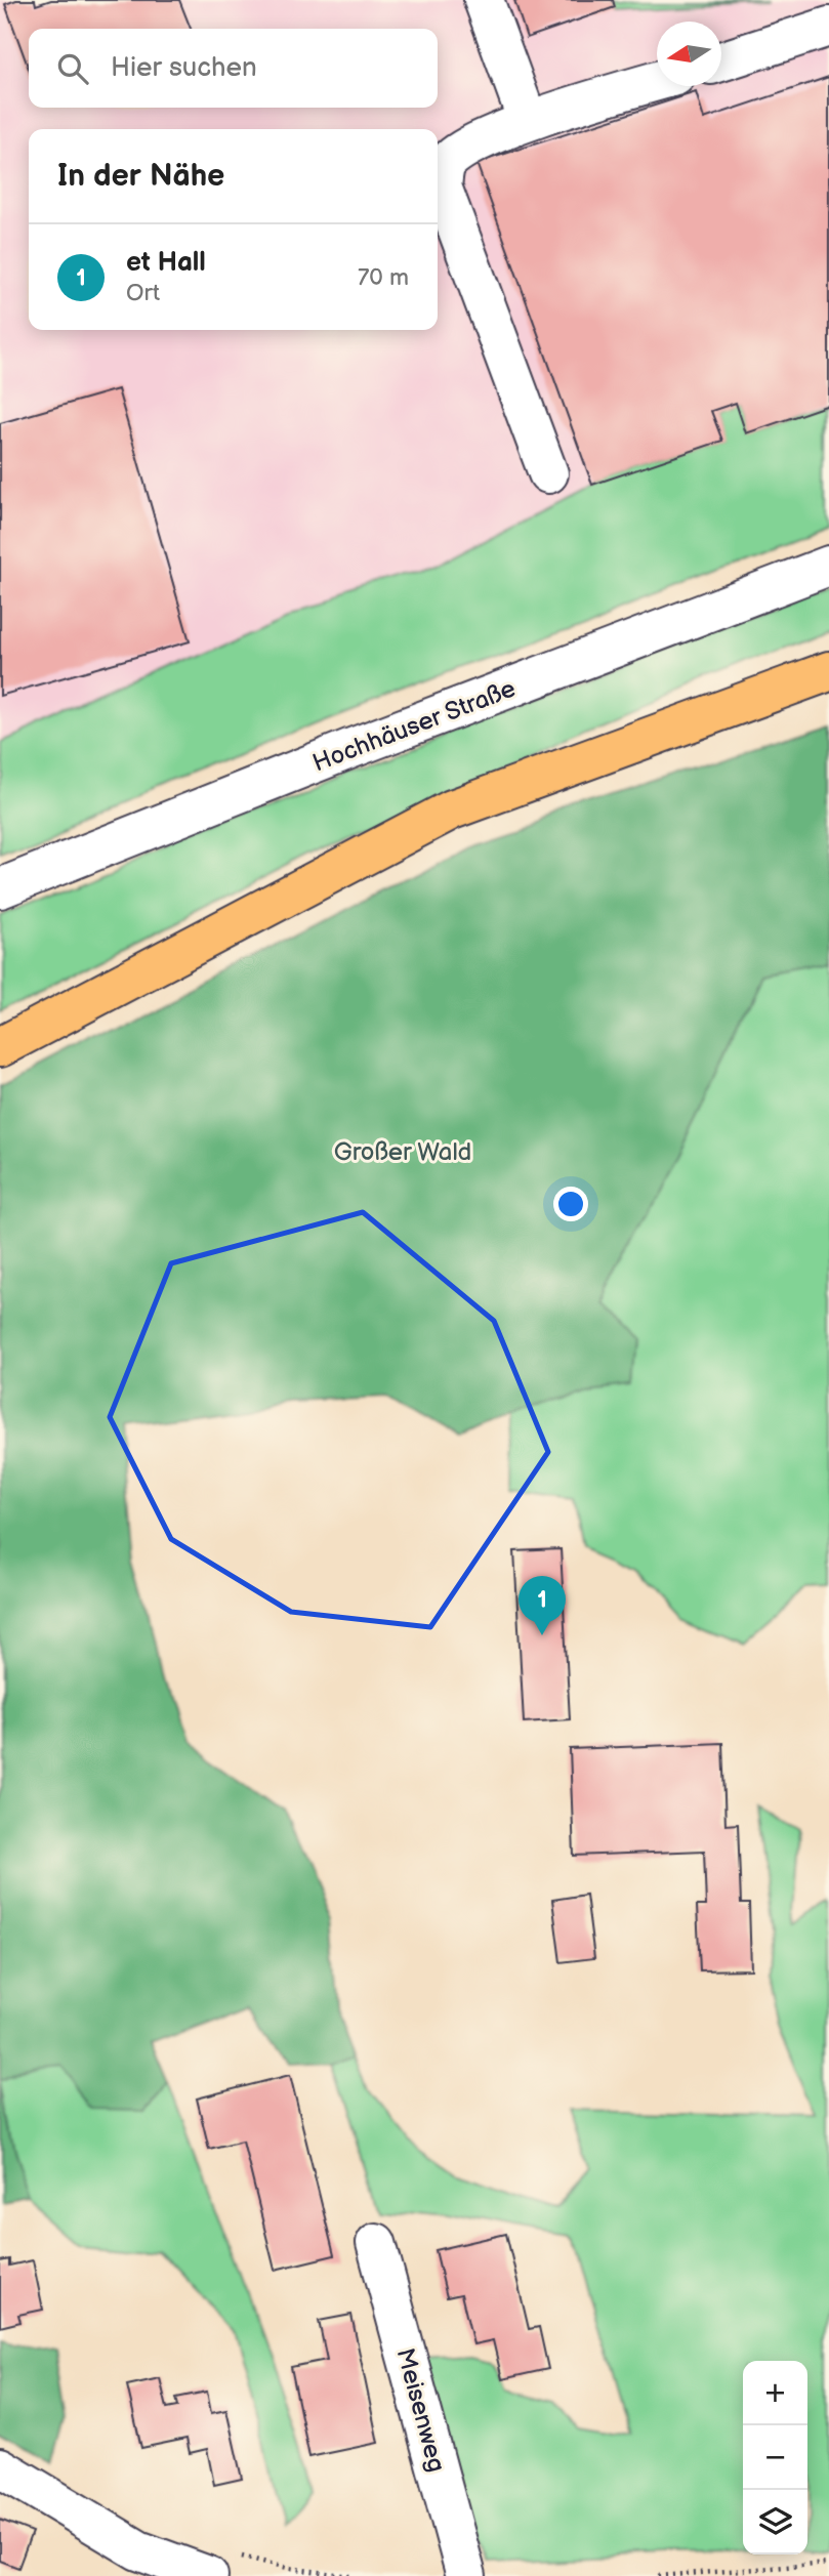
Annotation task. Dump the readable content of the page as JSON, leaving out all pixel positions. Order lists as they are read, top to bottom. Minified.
{"streets":{"street":["Hochhäuser Straße","Meisenweg"]},"parks":["Großer Wald"],"north":"left","page":{"search":"Hier suchen","heading":"In der Nähe","list":[{"mark":"1","name":"et Hall","note":"Ort","value":"70 m"}],"pins":"1","map_buttons":["+","−"]}}
